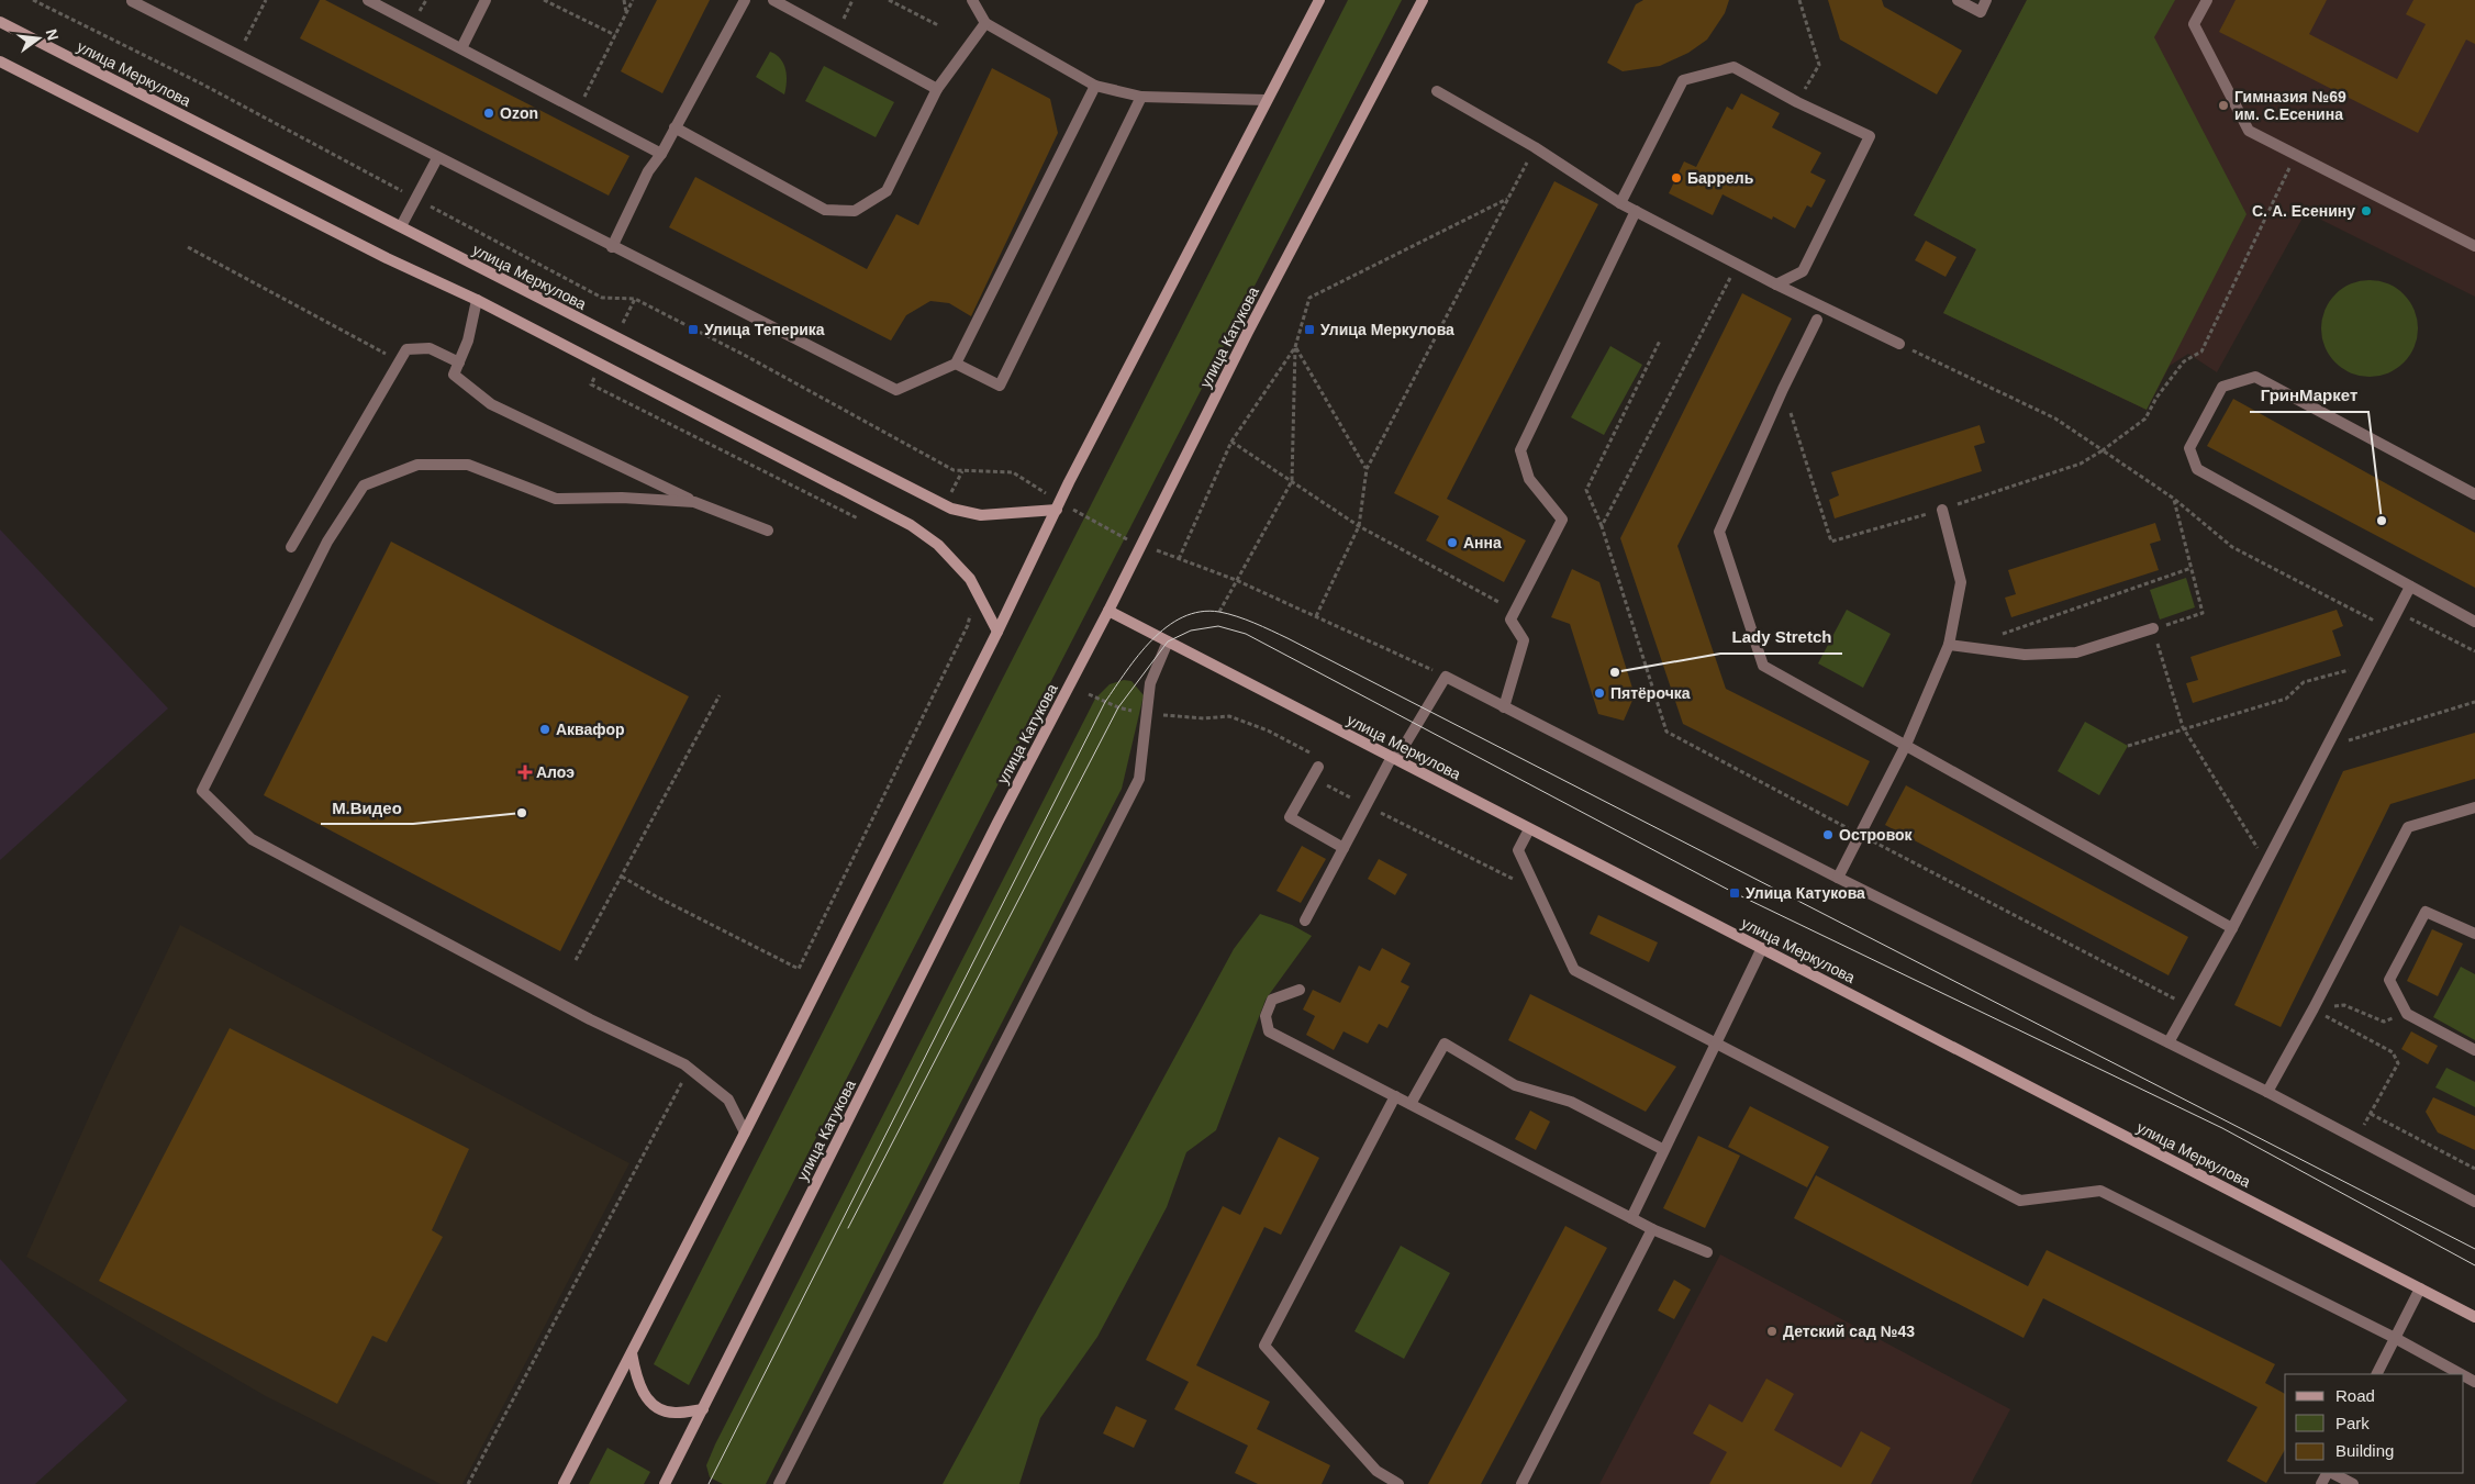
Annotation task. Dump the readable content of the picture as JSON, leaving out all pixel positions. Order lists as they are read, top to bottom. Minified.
{"streets":{"street":["улица Меркулова","улица Катукова"]},"crossings":[["улица Меркулова","улица Катукова"]],"places":{"other":["Гимназия №69 им. С.Есенина","Ozon","Баррель","С. А. Есенину","ГринМаркет","Анна","Lady Stretch","Пятёрочка","Аквафор","М.Видео","Островок","Детский сад №43"],"transit":["Улица Теперика","Улица Меркулова","Улица Катукова"],"health":["Алоэ"]},"legend":["Road","Park","Building"],"north":"right"}
